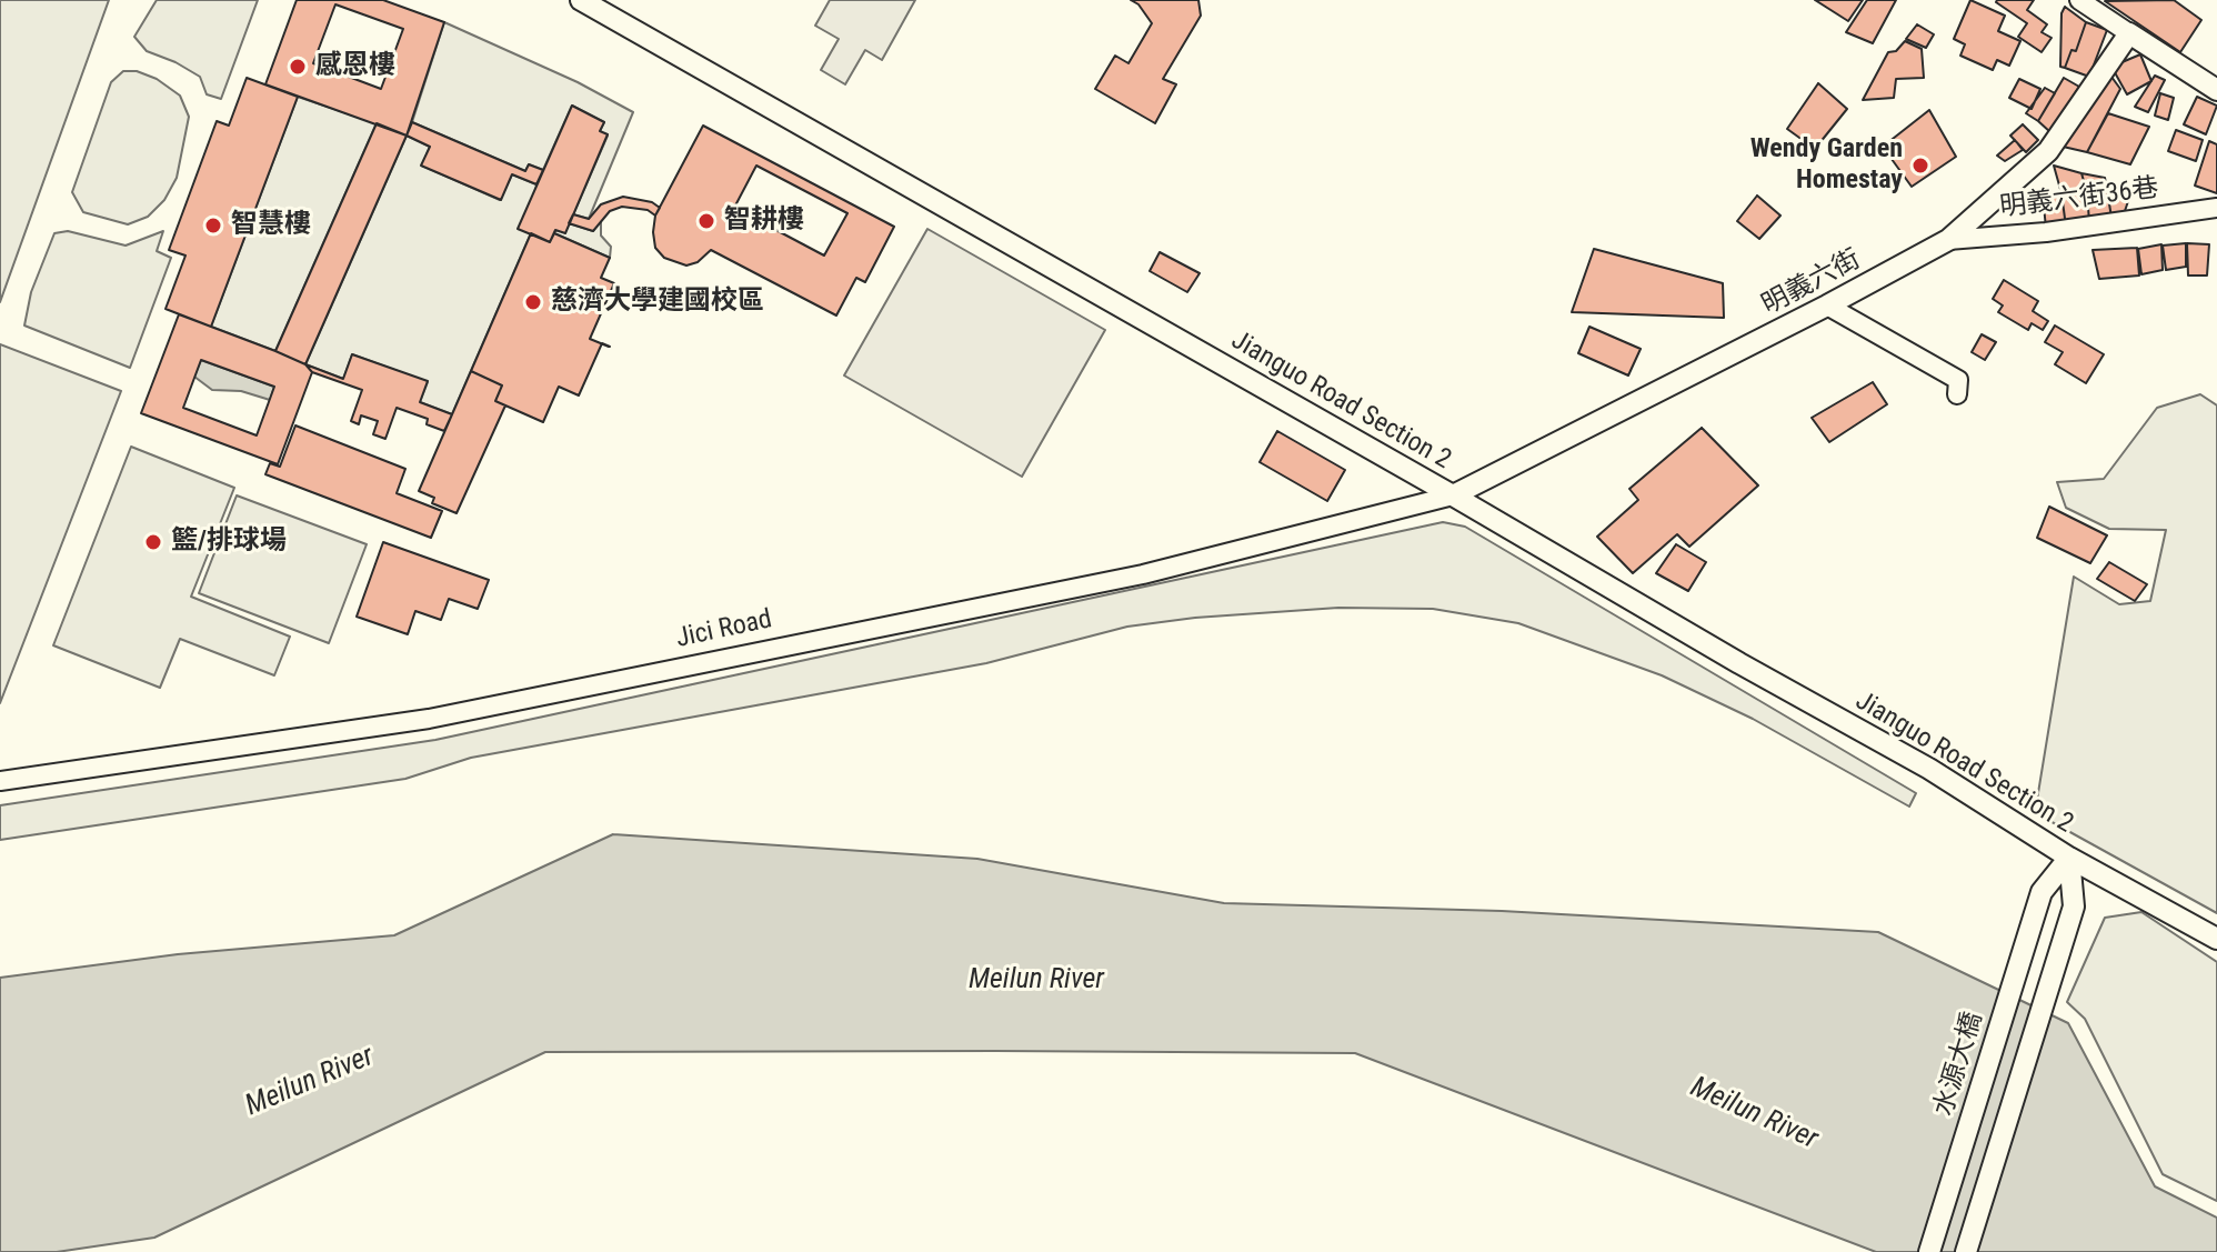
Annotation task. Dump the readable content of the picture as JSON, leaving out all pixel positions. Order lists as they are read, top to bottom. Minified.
{"streets":{"street":["明義六街36巷","明義六街","Jianguo Road Section 2","Jici Road","水源大橋"]},"crossings":[["明義六街36巷","明義六街"],["明義六街","Jianguo Road Section 2"],["明義六街","Jici Road"],["Jianguo Road Section 2","Jici Road"],["Jianguo Road Section 2","水源大橋"]],"water":["Meilun River"],"places":["感恩樓","Wendy Garden Homestay","智耕樓","智慧樓","慈濟大學建國校區","籃/排球場"]}
